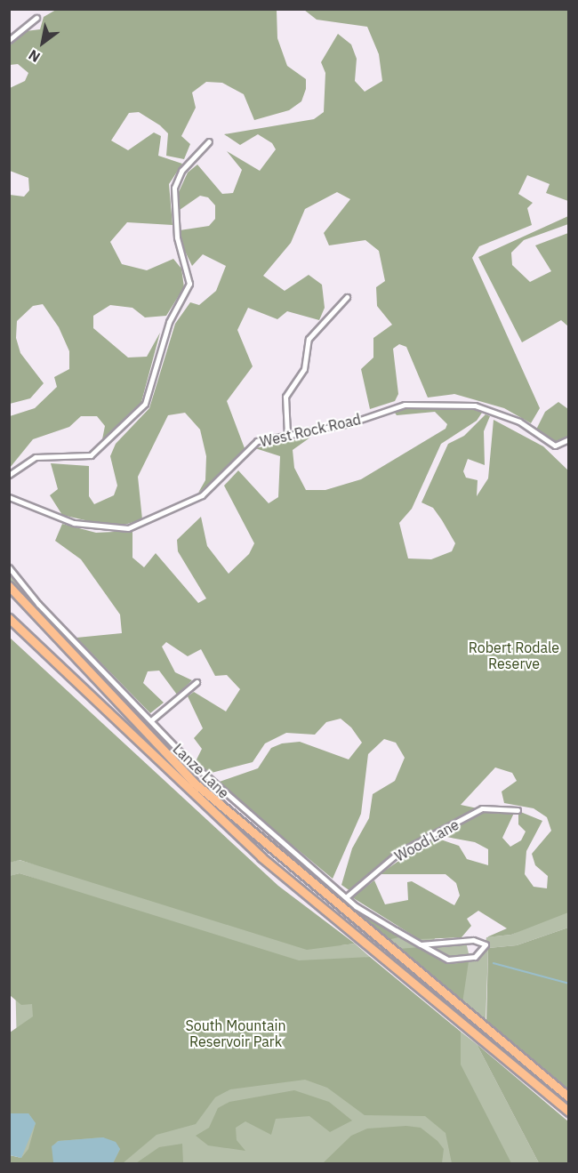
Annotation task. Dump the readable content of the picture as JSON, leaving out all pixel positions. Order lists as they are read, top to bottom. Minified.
{"streets":{"street":["West Rock Road","Lanze Lane","Wood Lane"]},"crossings":[["Lanze Lane","Wood Lane"]],"parks":["Robert Rodale Reserve","South Mountain Reservoir Park"],"north":"bottom left"}
